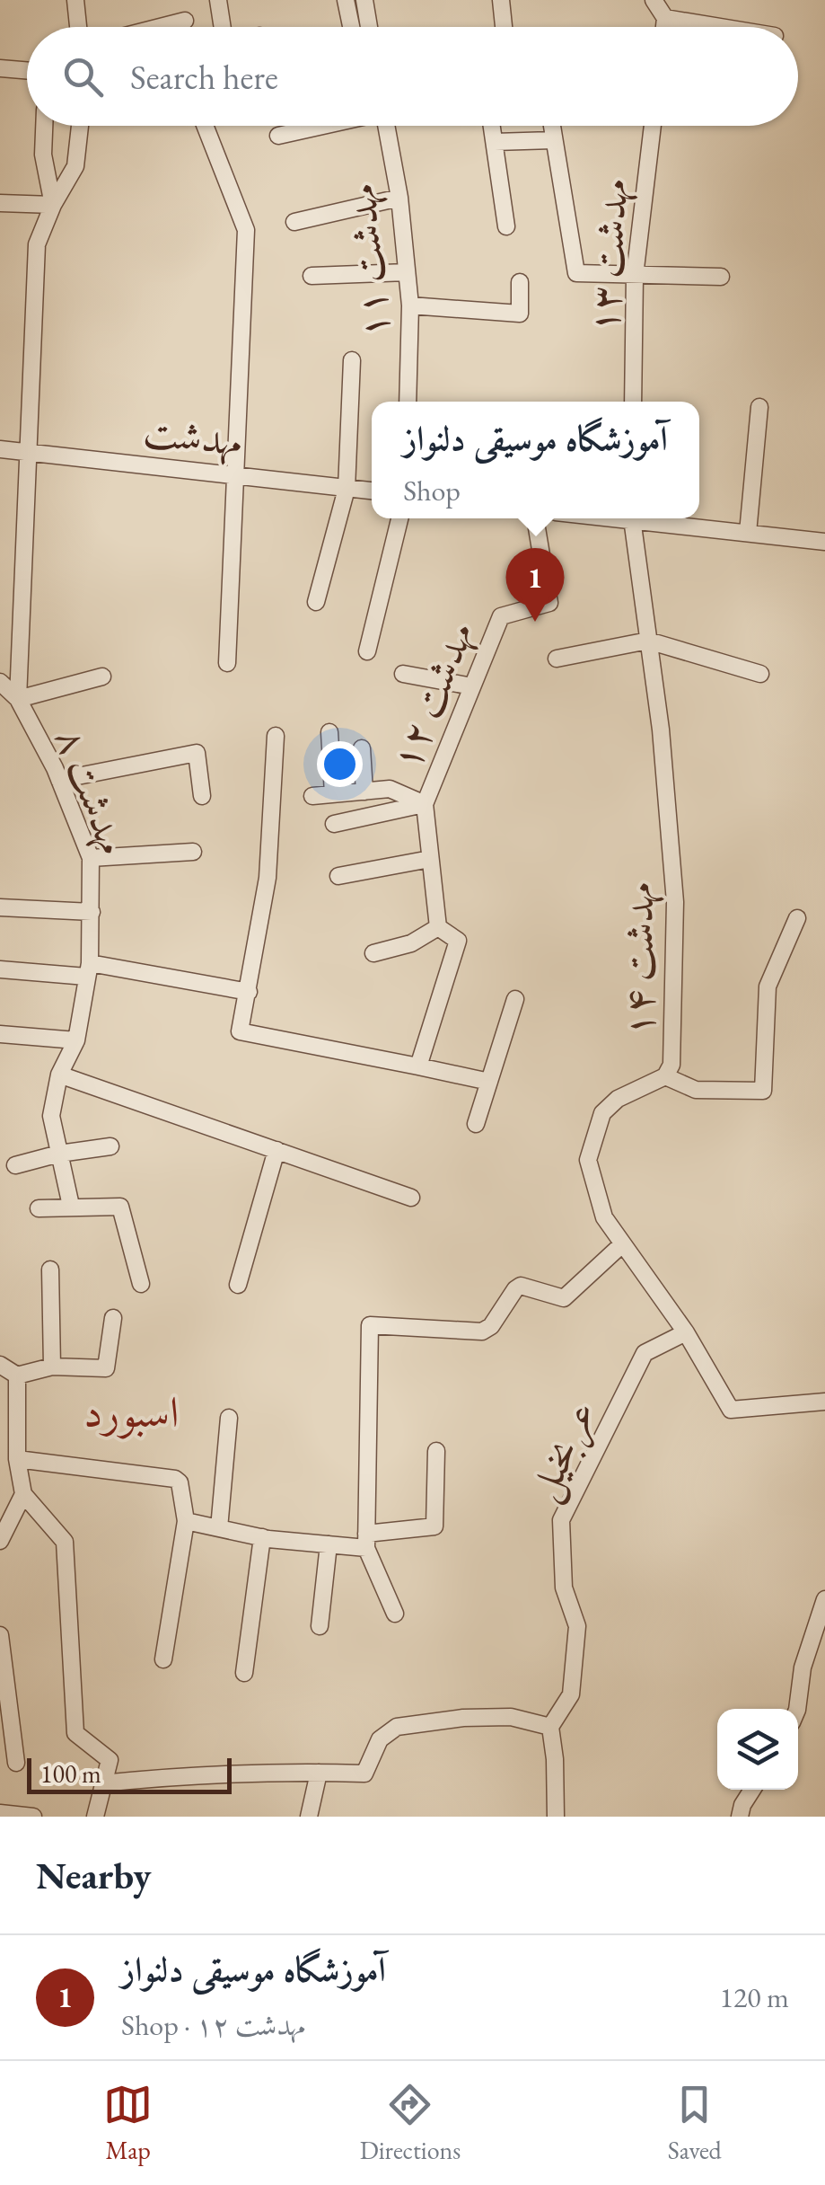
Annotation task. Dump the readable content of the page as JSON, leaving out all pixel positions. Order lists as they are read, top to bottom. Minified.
{"streets":{"street":["مهدشت ۱۳","مهدشت ۱۱","مهدشت","مهدشت ۱۲","مهدشت ۸","مهدشت ۱۴","عربخیل"]},"crossings":[["مهدشت ۱۴","عربخیل"]],"districts":["اسبورد"],"scale_bar":"100 m","page":{"search":"Search here","popup":["آموزشگاه موسیقی دلنواز","Shop"],"pins":"1","scale":"100 m","heading":"Nearby","list":[{"mark":"1","name":"آموزشگاه موسیقی دلنواز","note":"Shop · مهدشت ۱۲","value":"120 m"}],"nav":["Map","Directions","Saved"]}}
